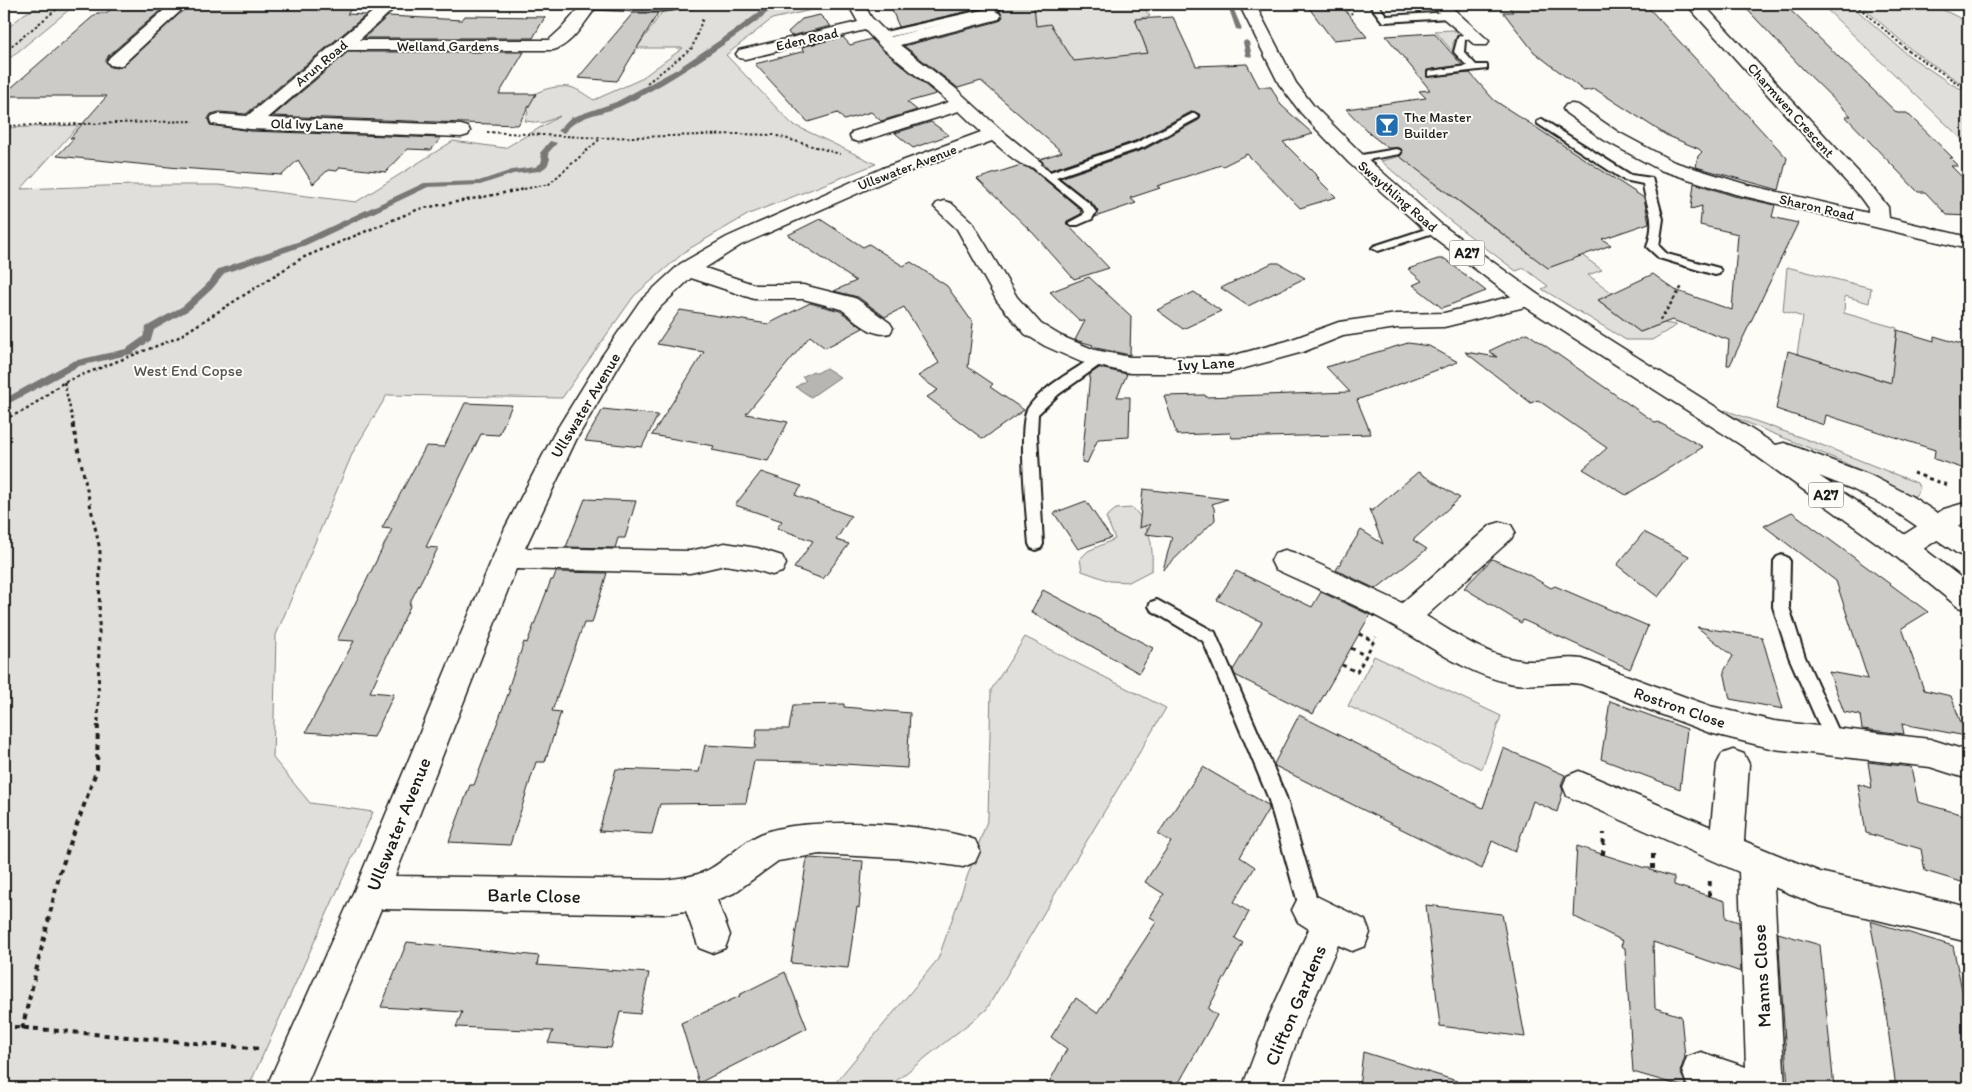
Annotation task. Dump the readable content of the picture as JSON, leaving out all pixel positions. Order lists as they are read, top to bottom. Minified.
{"streets":{"street":["Eden Road","Welland Gardens","Arun Road","Charmwen Crescent","Old Ivy Lane","Ullswater Avenue","Swaythling Road","Sharon Road","A27","Ivy Lane","Rostron Close","Barle Close","Manns Close","Clifton Gardens"]},"crossings":[["Welland Gardens","Arun Road"],["Arun Road","Old Ivy Lane"],["Charmwen Crescent","Sharon Road"],["Ullswater Avenue","Barle Close"],["Swaythling Road","Ivy Lane"]],"parks":["West End Copse"],"places":{"bar":["The Master Builder"]}}
